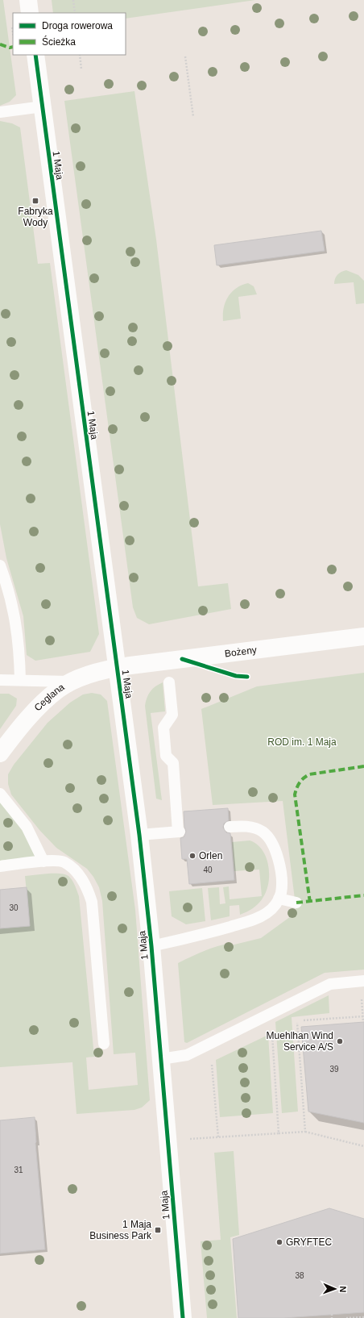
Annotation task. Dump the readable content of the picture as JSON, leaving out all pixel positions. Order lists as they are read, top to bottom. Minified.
{"streets":{"street":["1 Maja","Bożeny","Ceglana"]},"crossings":[["1 Maja","Bożeny"],["1 Maja","Ceglana"],["Bożeny","Ceglana"]],"parks":["ROD im. 1 Maja"],"places":{"transit":["Fabryka Wody","1 Maja Business Park"],"other":["Orlen","Muehlhan Wind Service A/S","GRYFTEC"]},"house_numbers":["40","30","39","31","38"],"legend":["Droga rowerowa","Ścieżka"],"north":"right"}
